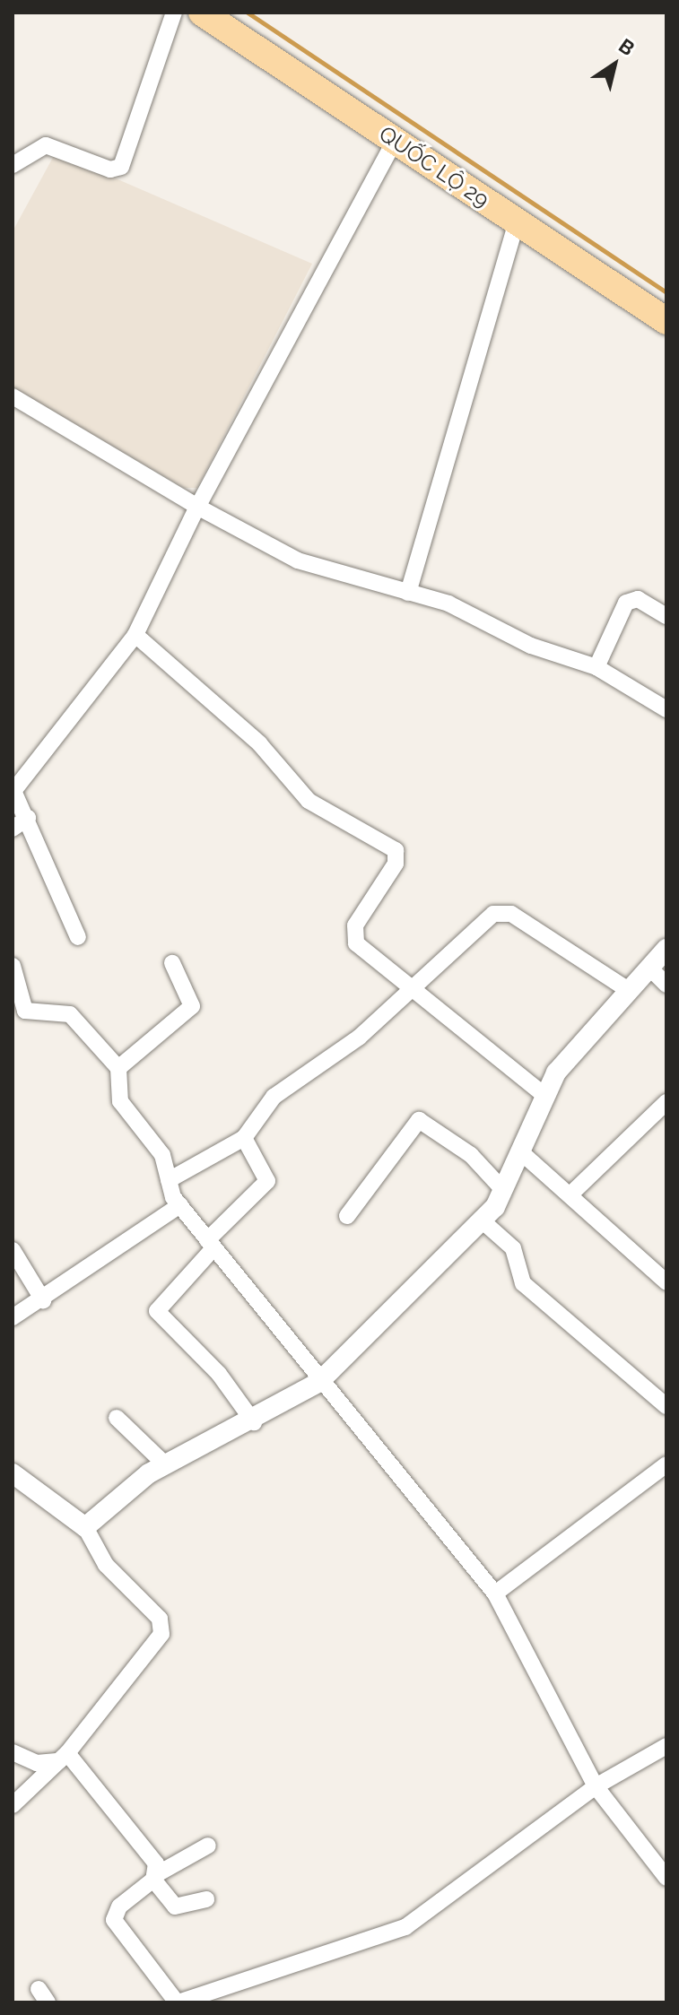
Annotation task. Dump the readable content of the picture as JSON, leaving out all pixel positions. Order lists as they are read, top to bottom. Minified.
{"streets":{"highway":["QUỐC LỘ 29"]},"north":"top right"}
